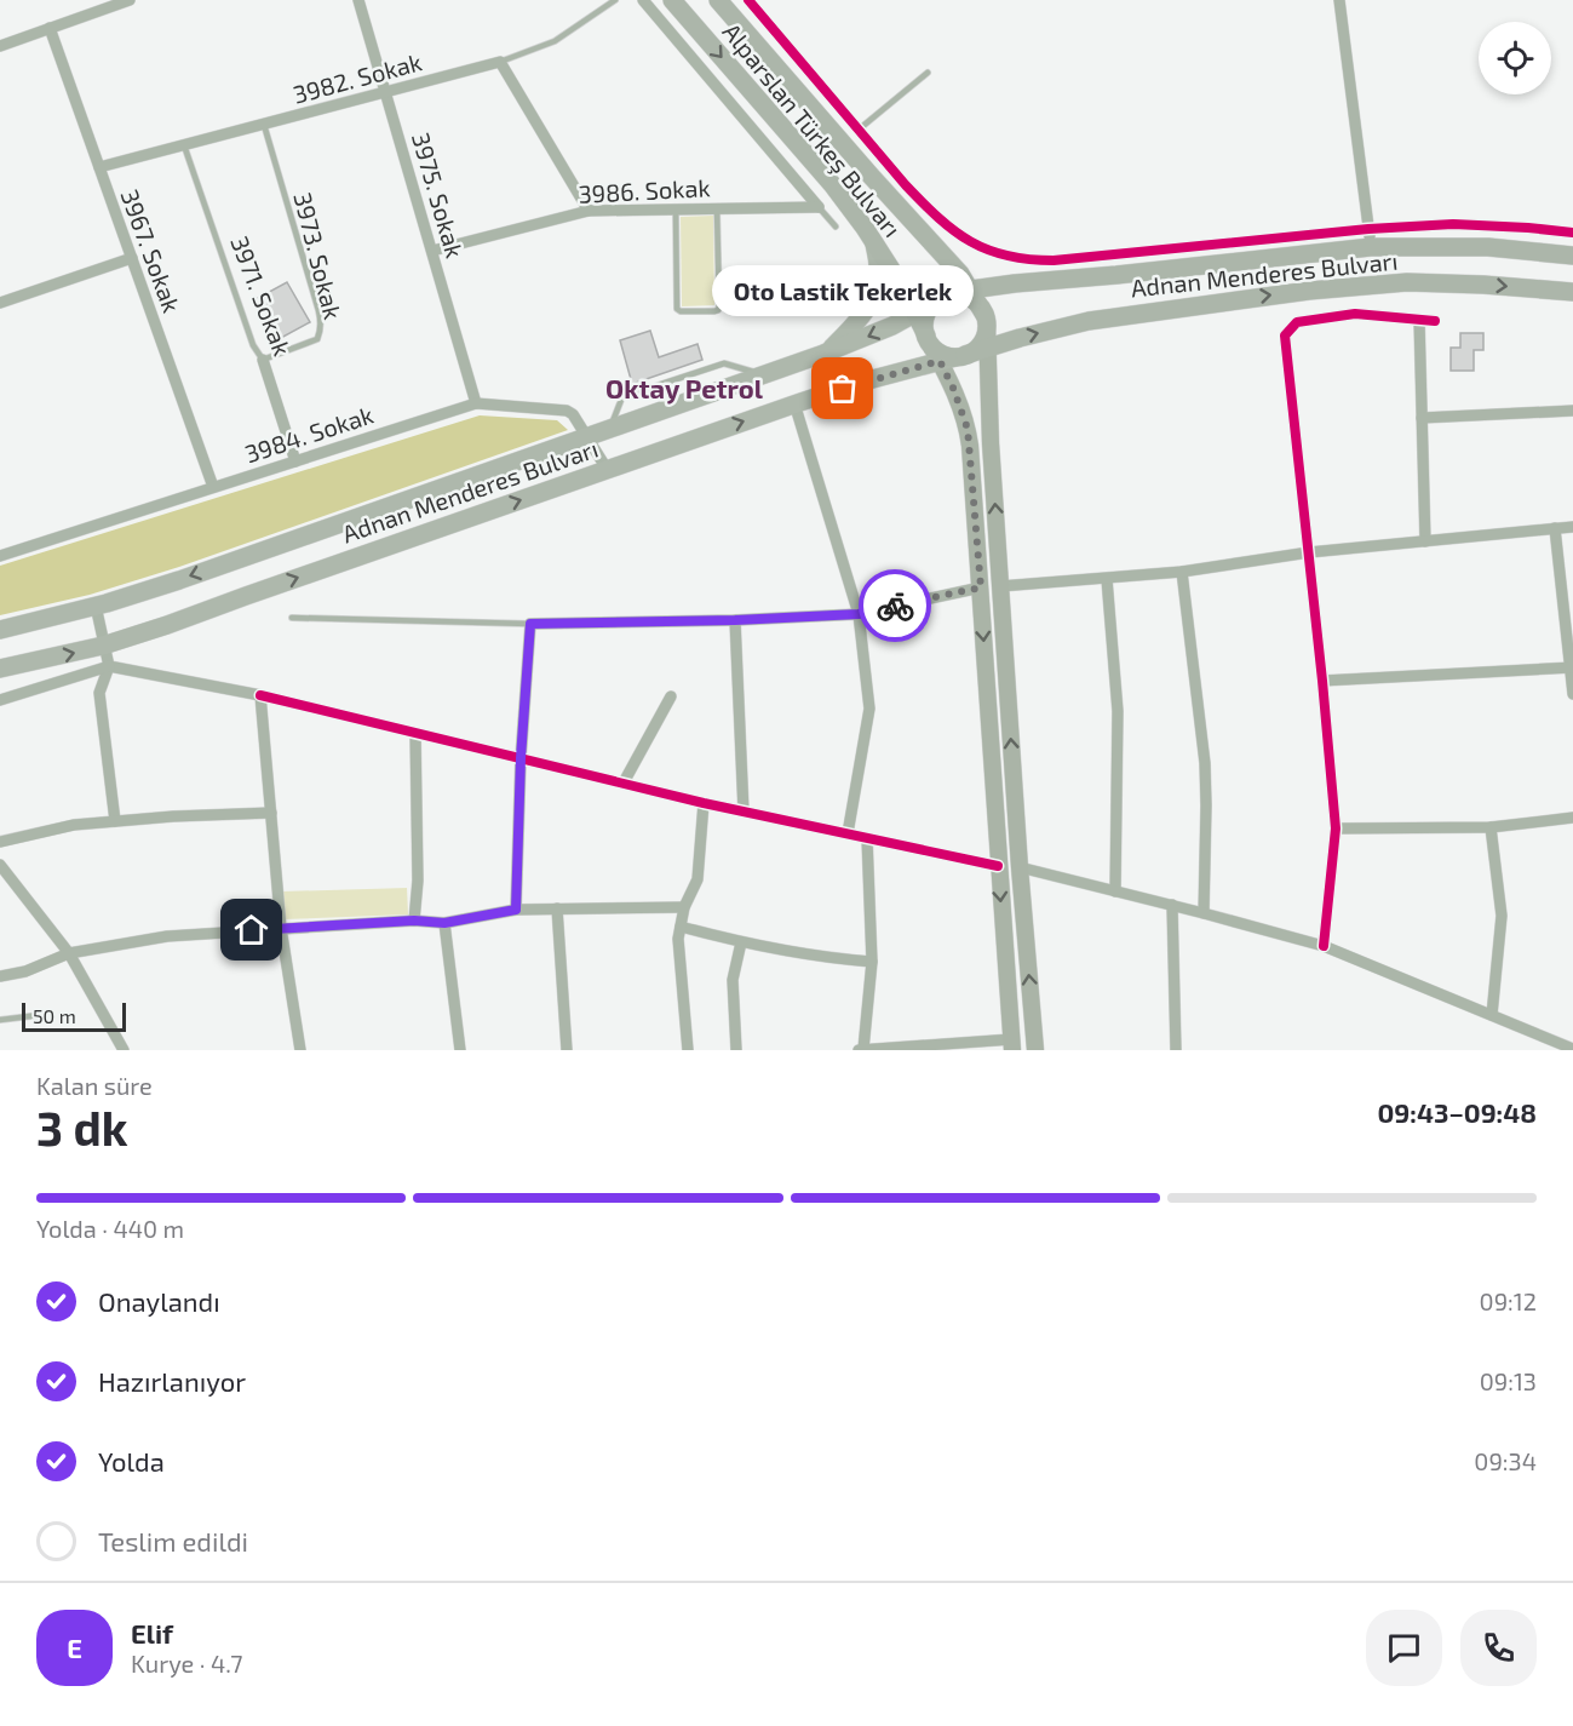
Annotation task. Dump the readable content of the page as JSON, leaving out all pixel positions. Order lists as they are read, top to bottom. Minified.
{"streets":{"highway":["Alparslan Türkeş Bulvarı","Adnan Menderes Bulvarı"],"street":["3982. Sokak","3986. Sokak","3975. Sokak","3967. Sokak","3971. Sokak","3984. Sokak"],"lane":["3973. Sokak"]},"crossings":[["3982. Sokak","3975. Sokak"],["3982. Sokak","3967. Sokak"],["3982. Sokak","3973. Sokak"],["3982. Sokak","3971. Sokak"],["Alparslan Türkeş Bulvarı","Adnan Menderes Bulvarı"],["3986. Sokak","3975. Sokak"],["3975. Sokak","3984. Sokak"],["3967. Sokak","3984. Sokak"],["3973. Sokak","3971. Sokak"],["Adnan Menderes Bulvarı","3984. Sokak"],["3971. Sokak","3984. Sokak"]],"districts":["Oktay Petrol"],"places":["Oto Lastik Tekerlek"],"scale_bar":"50 m","page":{"bubble":"Oto Lastik Tekerlek","scale":"50 m","heading":["3 dk","Kalan süre","09:43–09:48"],"panel":["Elif","Kurye · 4.7"],"bar":"Yolda · 440 m","list":[["Onaylandı","09:12"],["Hazırlanıyor","09:13"],["Yolda","09:34"],"Teslim edildi"],"round":"E"}}
